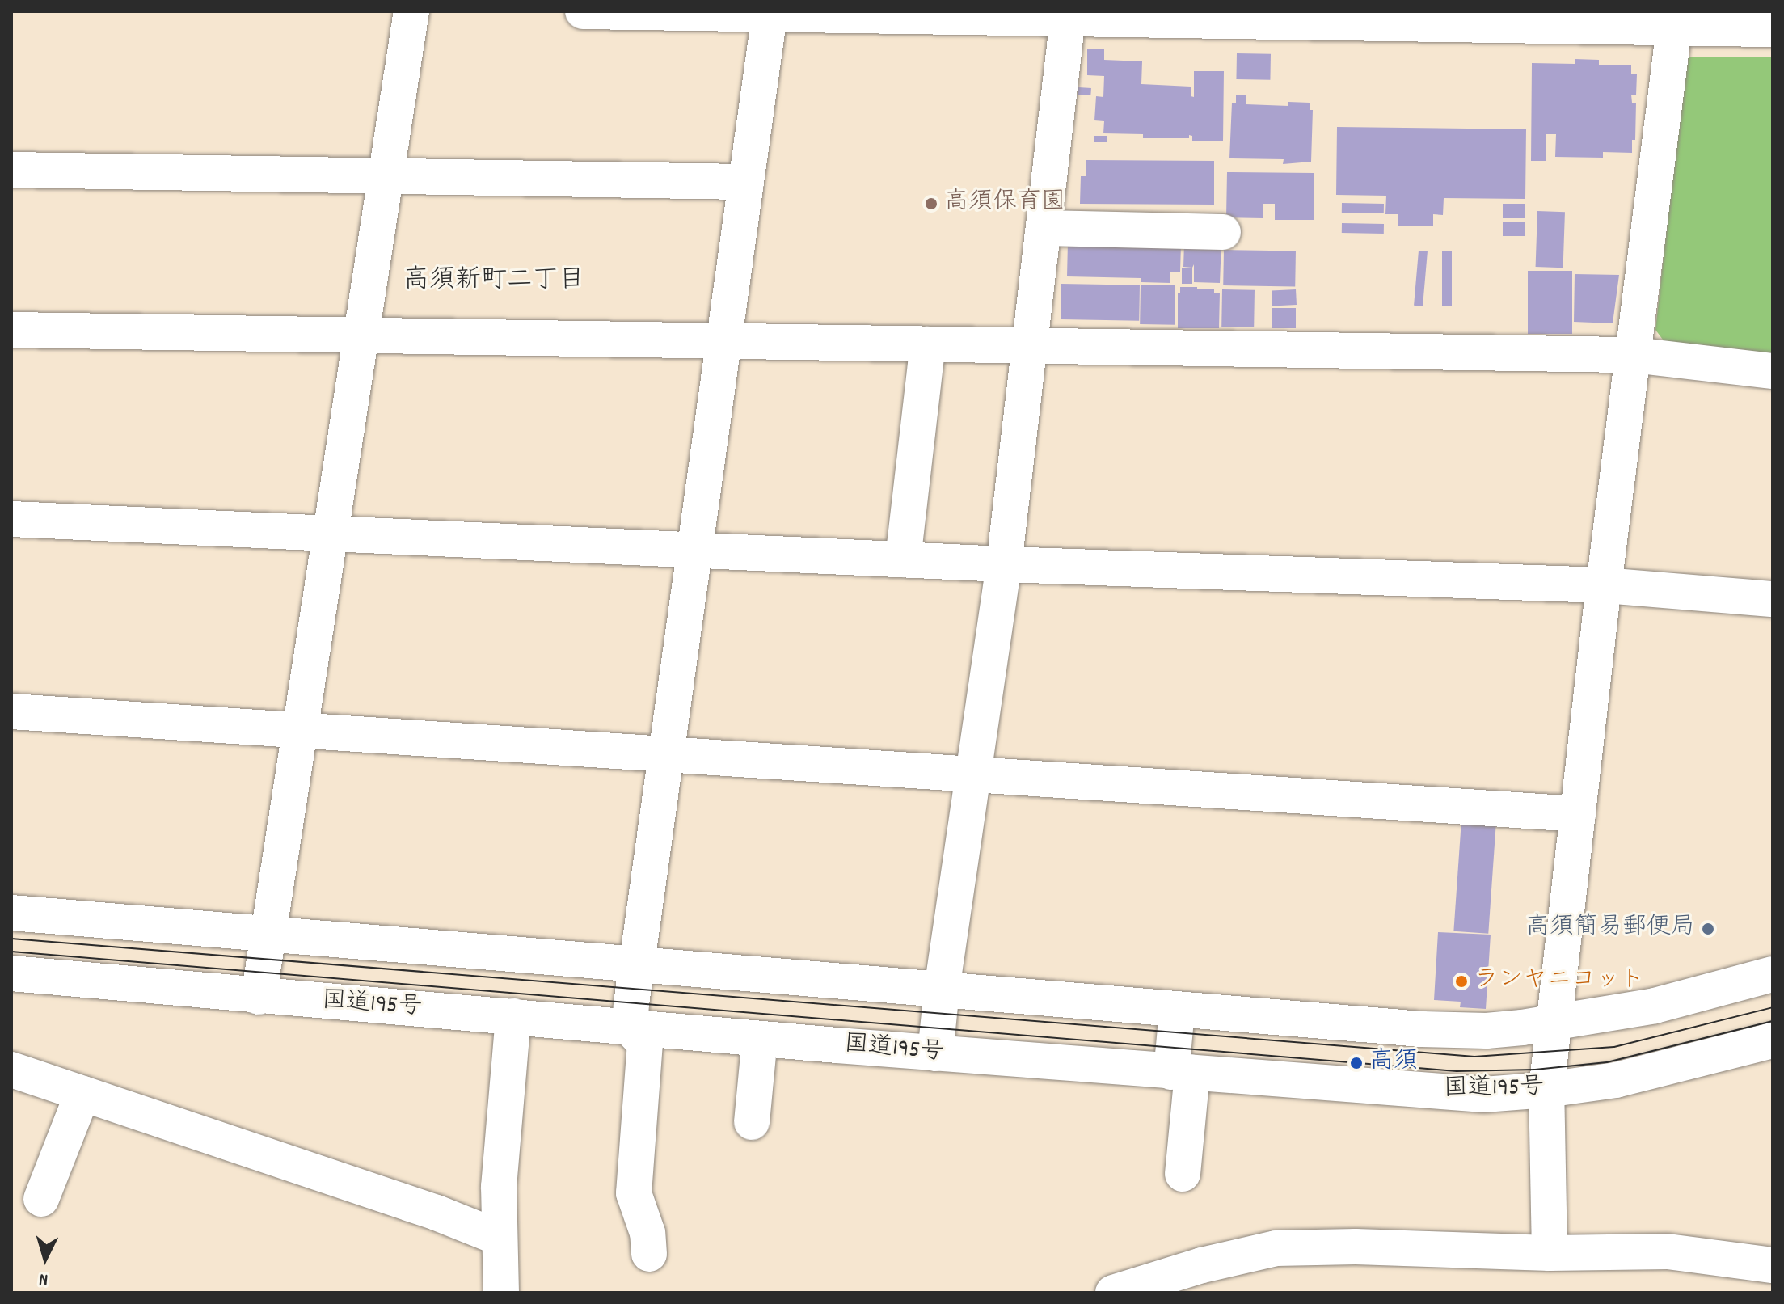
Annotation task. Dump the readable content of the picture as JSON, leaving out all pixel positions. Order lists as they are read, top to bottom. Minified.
{"streets":{"main road":["国道195号"]},"districts":["高須新町二丁目"],"places":["高須保育園","高須簡易郵便局","ランヤニコット","高須"],"north":"bottom"}
